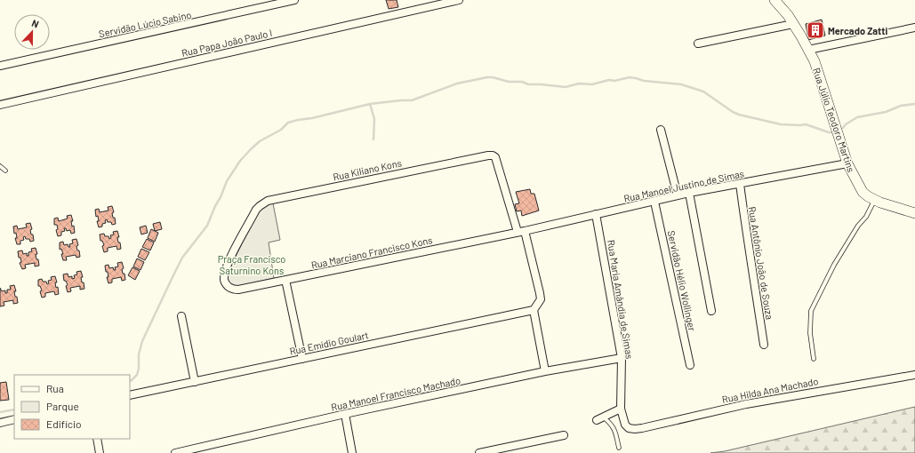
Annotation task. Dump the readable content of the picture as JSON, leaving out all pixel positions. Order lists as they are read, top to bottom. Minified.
{"streets":{"main road":["Rua Júlio Teodoro Martins"],"street":["Servidão Lúcio Sabino","Rua Papa João Paulo I","Rua Kiliano Kons","Rua Manoel Justino de Simas","Rua Marciano Francisco Kons","Rua Antônio João de Souza","Servidão Hélio Wollinger","Rua Maria Amândia de Simas","Rua Emídio Goulart","Rua Hilda Ana Machado","Rua Manoel Francisco Machado"]},"crossings":[["Rua Júlio Teodoro Martins","Rua Manoel Justino de Simas"],["Rua Kiliano Kons","Rua Manoel Justino de Simas"],["Rua Kiliano Kons","Rua Marciano Francisco Kons"],["Rua Manoel Justino de Simas","Rua Marciano Francisco Kons"],["Rua Manoel Justino de Simas","Rua Antônio João de Souza"],["Rua Manoel Justino de Simas","Servidão Hélio Wollinger"],["Rua Manoel Justino de Simas","Rua Maria Amândia de Simas"],["Rua Maria Amândia de Simas","Rua Hilda Ana Machado"],["Rua Maria Amândia de Simas","Rua Manoel Francisco Machado"]],"parks":["Praça Francisco Saturnino Kons"],"places":{"building":["Mercado Zatti"]},"legend":["Rua","Parque","Edifício"],"north":"top"}
